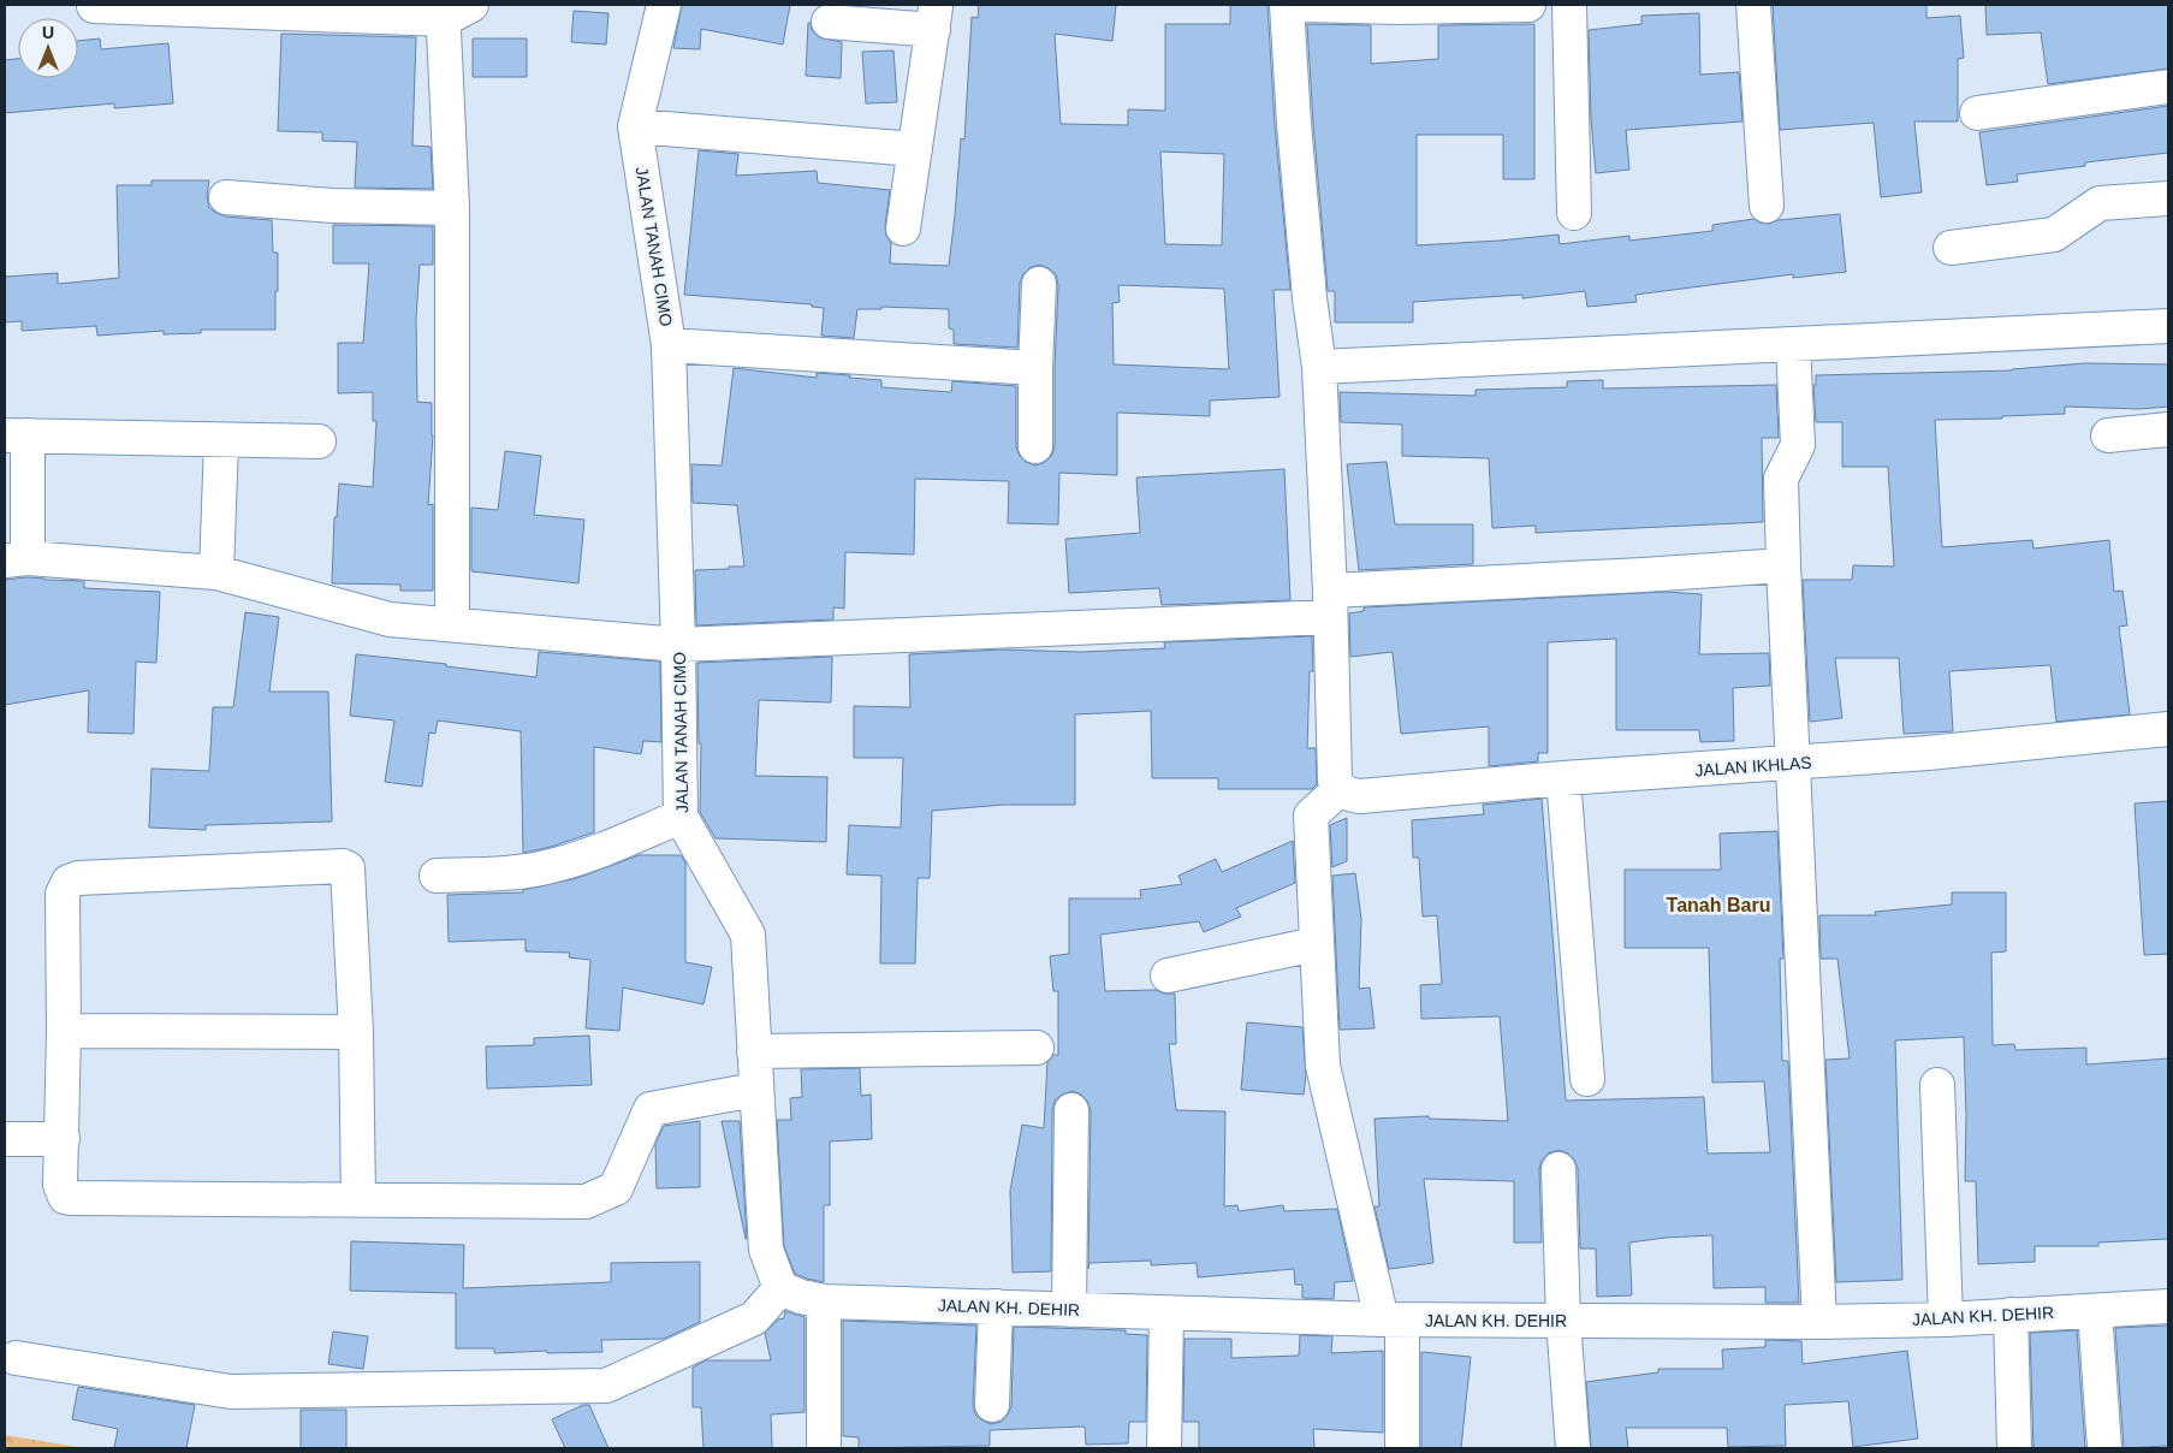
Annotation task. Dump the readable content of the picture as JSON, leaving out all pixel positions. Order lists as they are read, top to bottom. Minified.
{"streets":{"street":["JALAN TANAH CIMO","JALAN IKHLAS","JALAN KH. DEHIR"]},"districts":["Tanah Baru"],"north":"top"}
